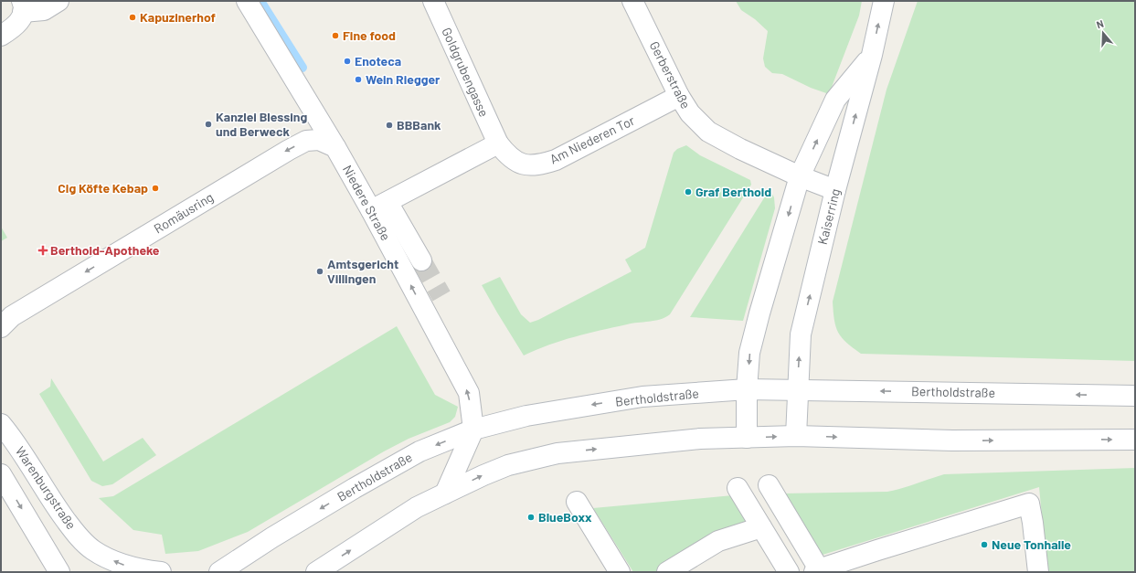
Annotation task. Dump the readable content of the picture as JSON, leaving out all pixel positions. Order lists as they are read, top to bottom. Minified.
{"streets":{"main road":["Goldgrubengasse","Gerberstraße","Am Niederen Tor","Niedere Straße","Romäusring","Kaiserring","Bertholdstraße","Warenburgstraße"]},"crossings":[["Goldgrubengasse","Am Niederen Tor"],["Gerberstraße","Am Niederen Tor"],["Gerberstraße","Kaiserring"],["Niedere Straße","Romäusring"],["Niedere Straße","Bertholdstraße"],["Kaiserring","Bertholdstraße"]],"one_way":["Niedere Straße","Romäusring"],"places":{"other":["Kapuzinerhof","Fine food","Enoteca","Wein Riegger","Kanzlei Blessing und Berweck","BBBank","Cig Köfte Kebap","Graf Berthold","Amtsgericht Villingen","BlueBoxx","Neue Tonhalle"],"health":["Berthold-Apotheke"]},"north":"top"}
